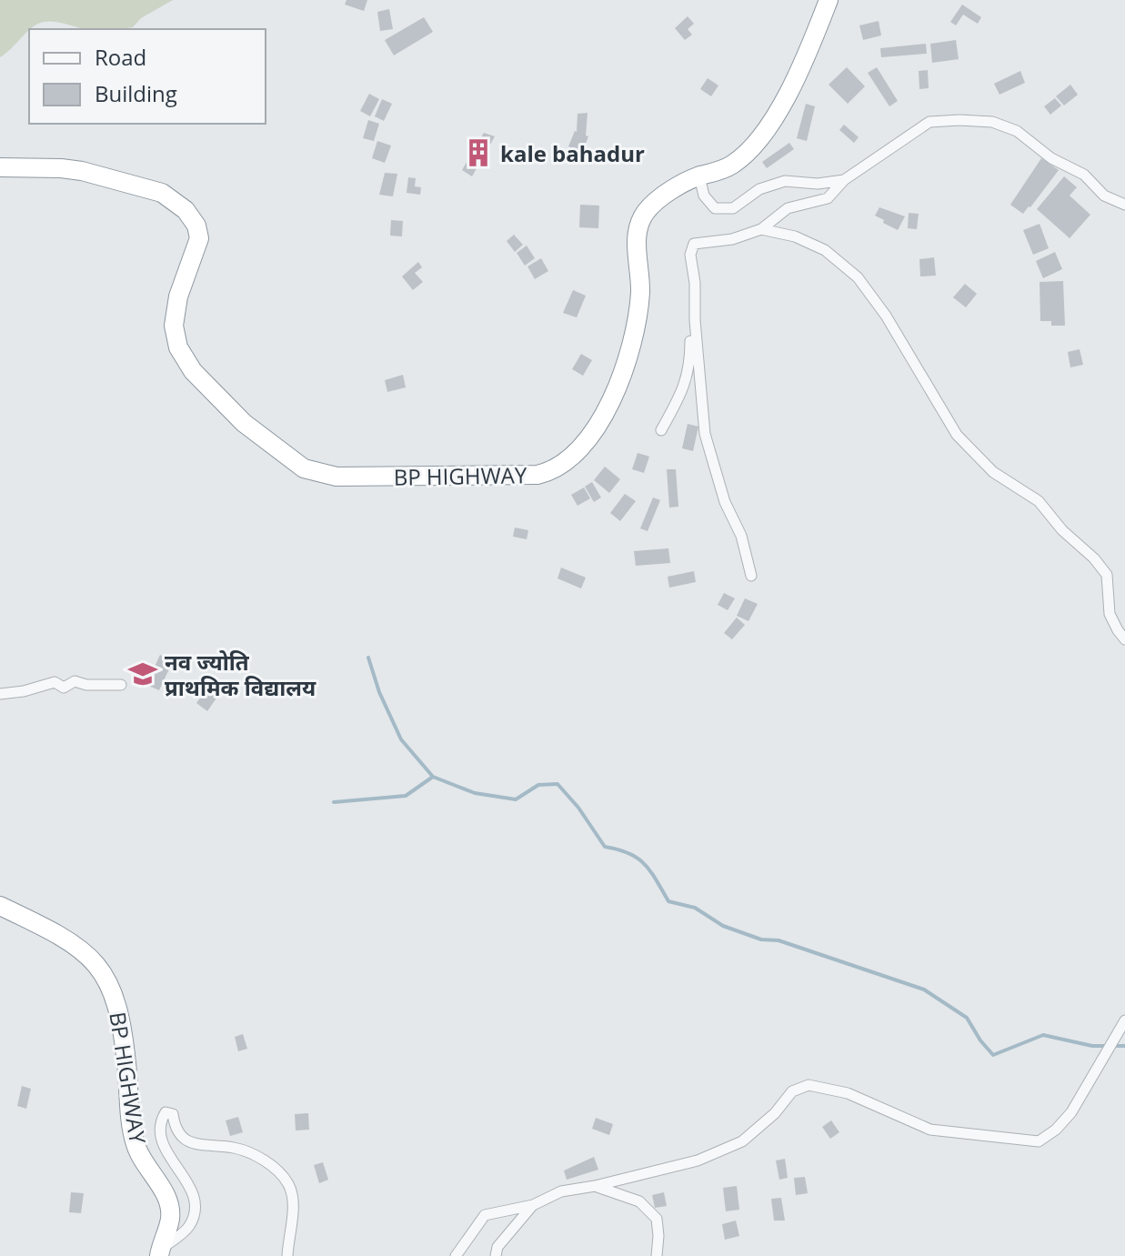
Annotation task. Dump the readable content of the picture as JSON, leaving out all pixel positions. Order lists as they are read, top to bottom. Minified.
{"streets":{"highway":["BP HIGHWAY"]},"places":{"building":["kale bahadur"],"school or university":["नव ज्योति प्राथमिक विद्यालय"]},"legend":["Road","Building"]}
